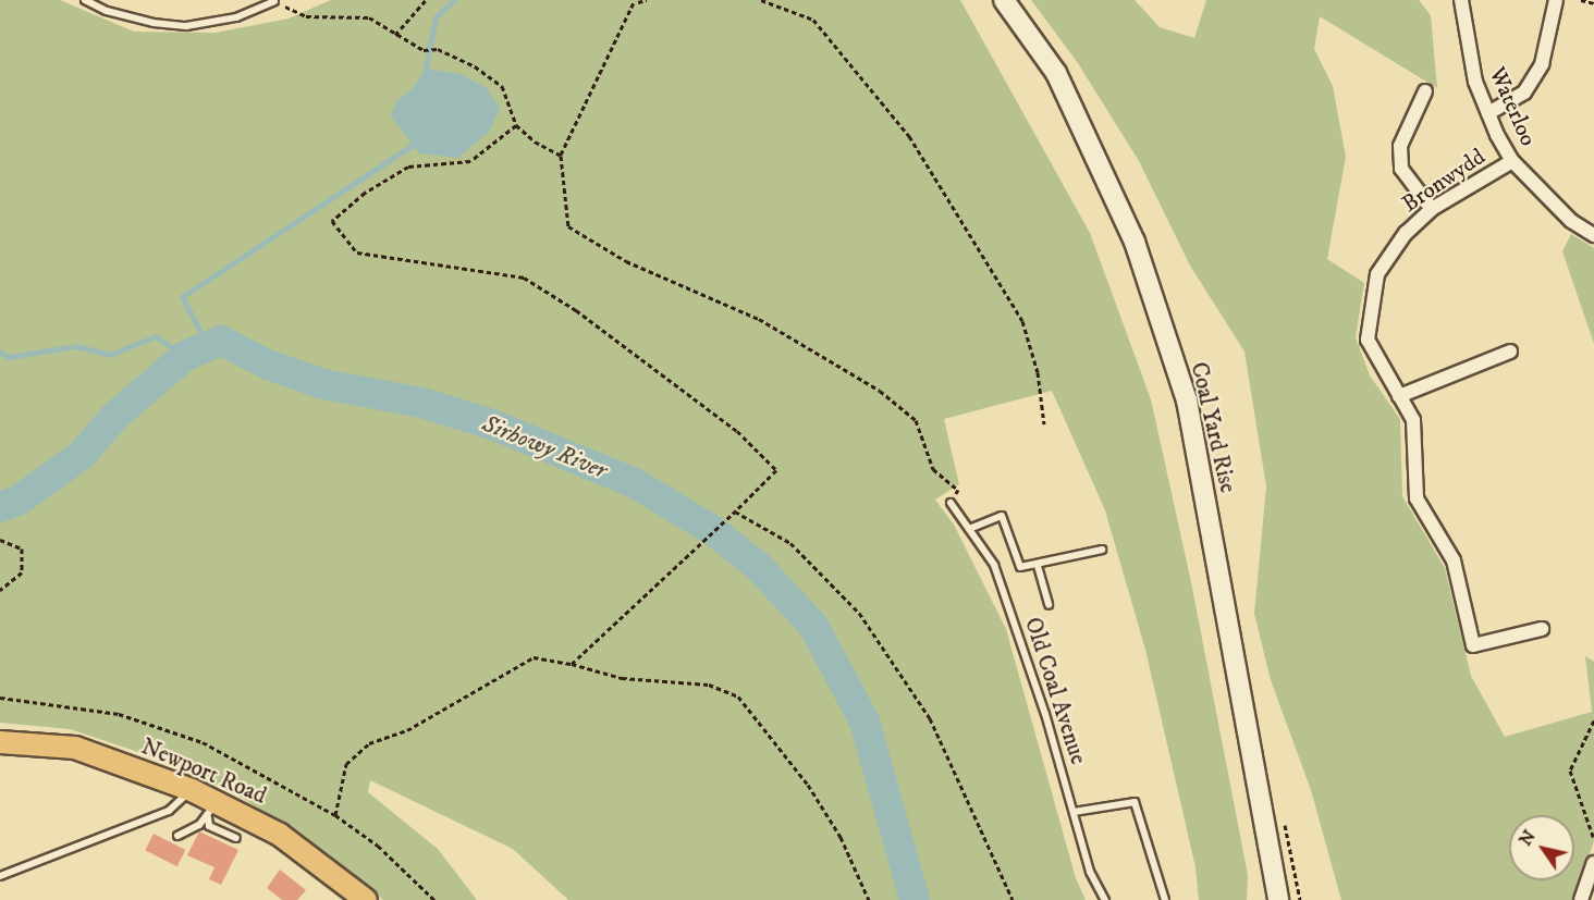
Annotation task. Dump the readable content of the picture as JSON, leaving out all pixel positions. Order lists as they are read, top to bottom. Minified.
{"streets":{"main road":["Coal Yard Rise","Newport Road"],"street":["Waterloo","Bronwydd"],"lane":["Old Coal Avenue"]},"crossings":[["Waterloo","Bronwydd"]],"water":["Sirhowy River"],"north":"top left"}
